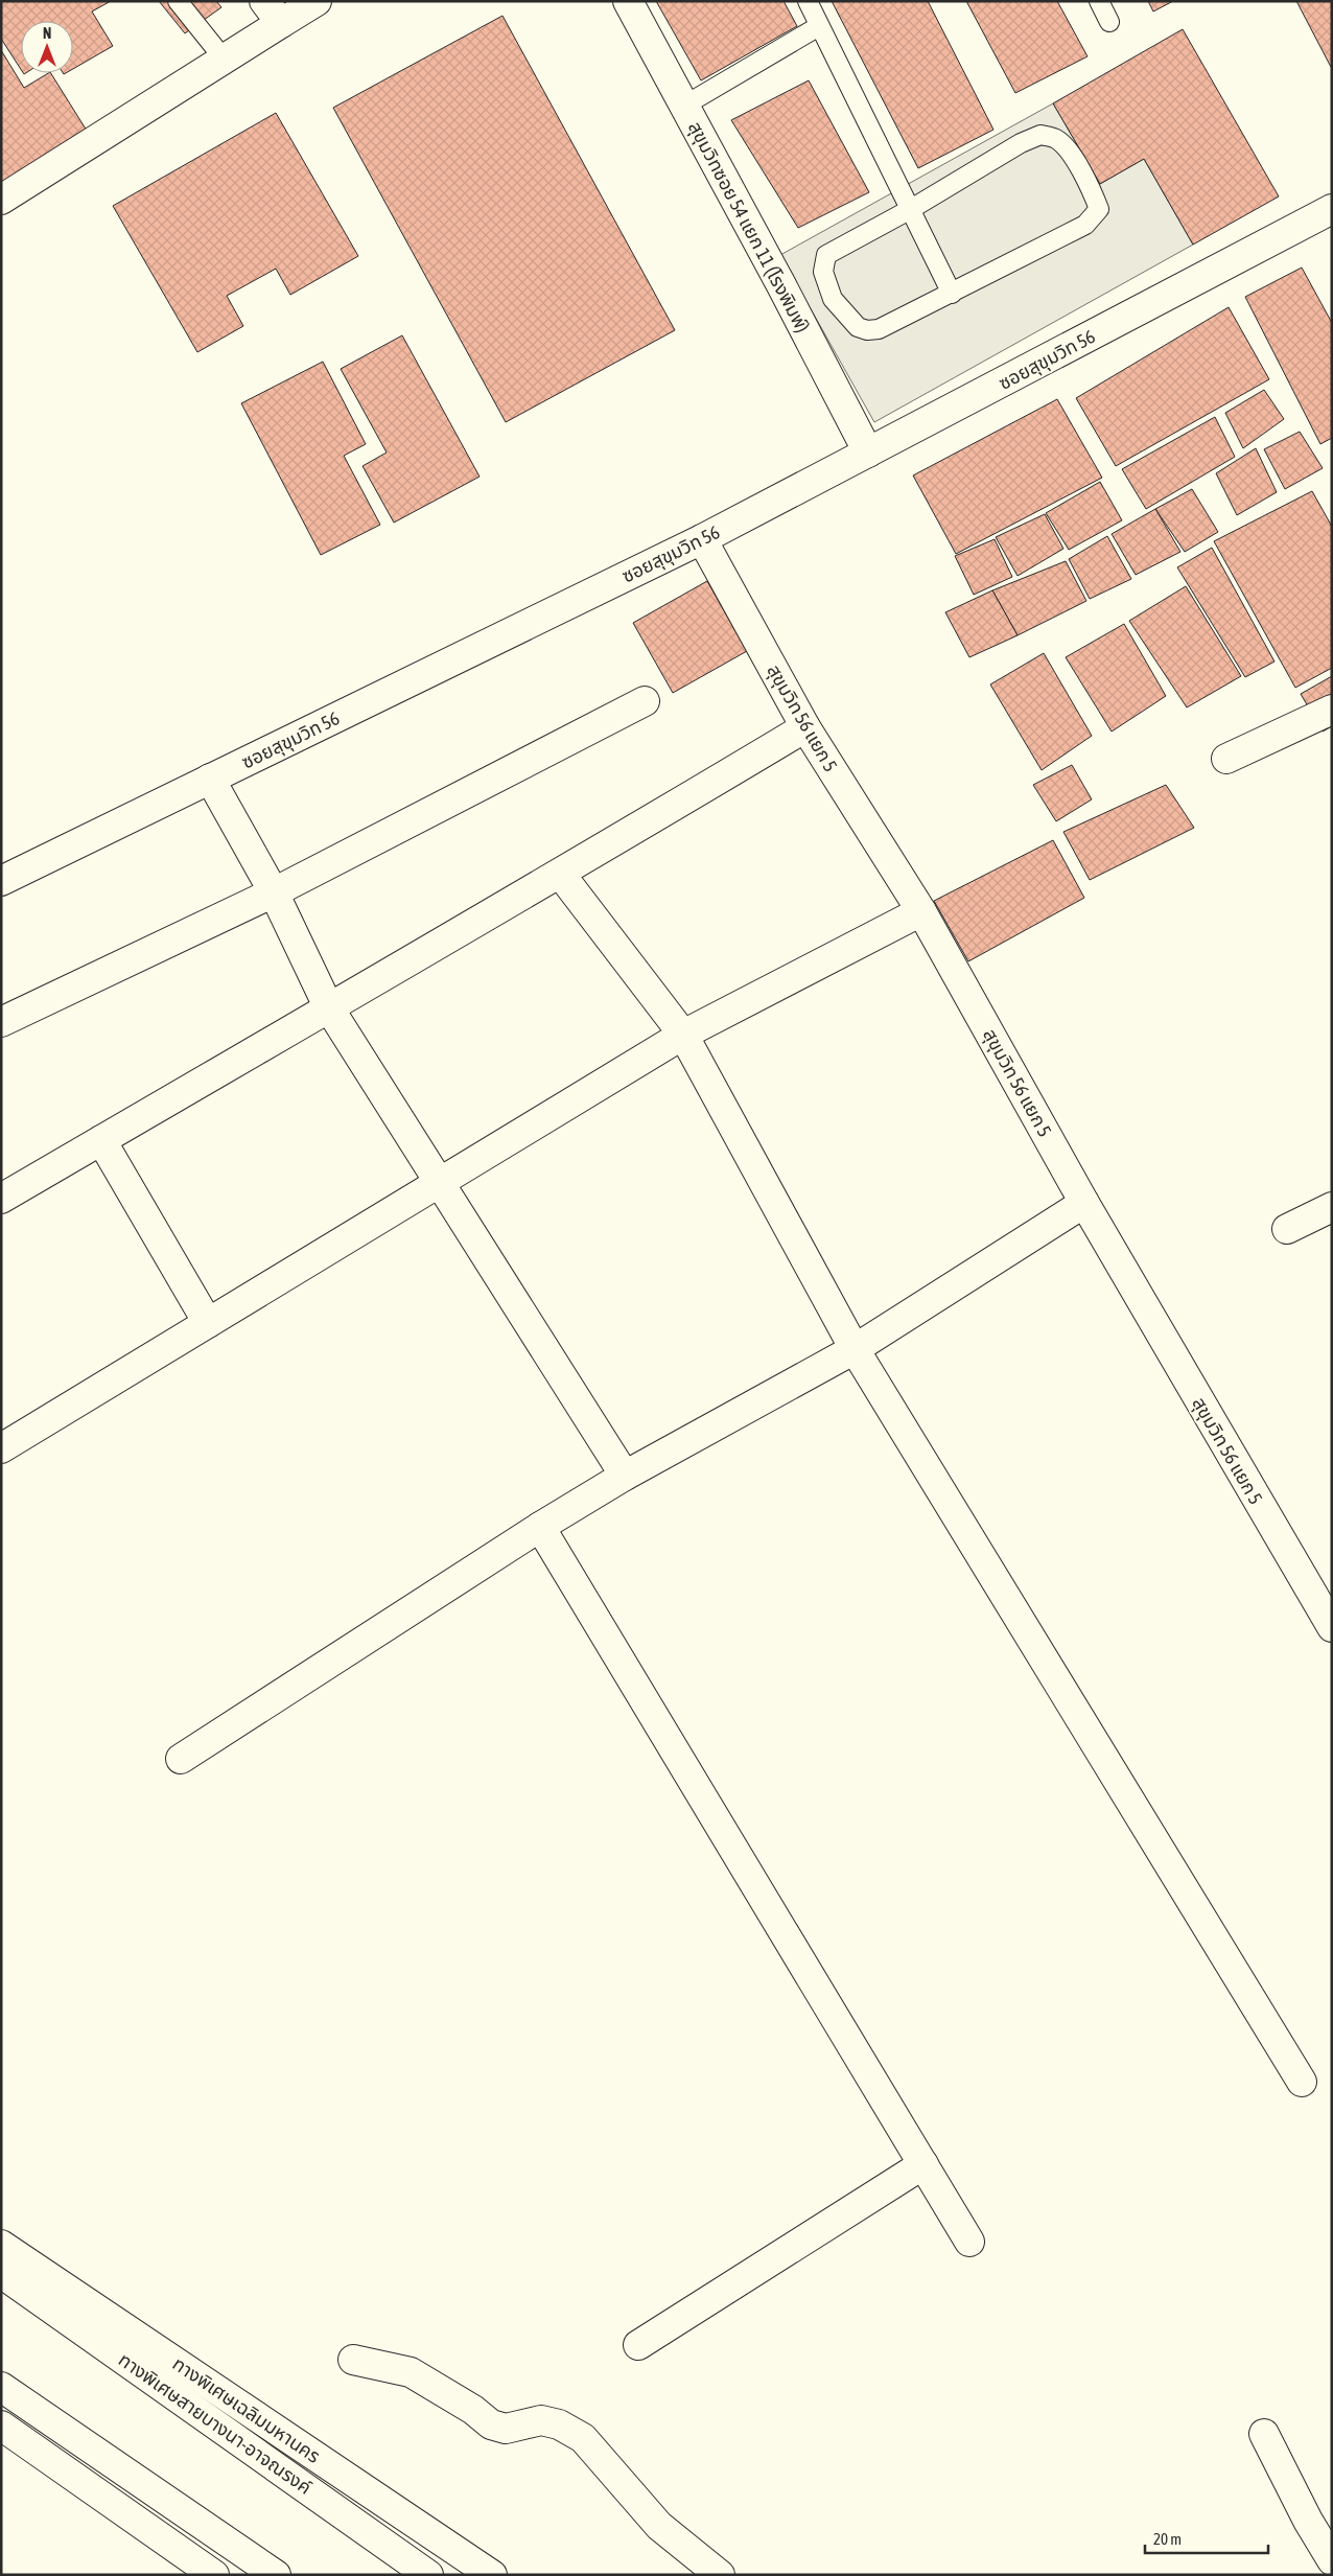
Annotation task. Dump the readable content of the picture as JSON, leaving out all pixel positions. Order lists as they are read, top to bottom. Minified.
{"streets":{"main road":["สุขุมวิทซอย 54 แยก 11 (โรงพิมพ์)","ซอยสุขุมวิท 56","สุขุมวิท 56 แยก 5","ทางพิเศษเฉลิมมหานคร","ทางพิเศษสายบางนา-อาจณรงค์"]},"crossings":[["สุขุมวิทซอย 54 แยก 11 (โรงพิมพ์)","ซอยสุขุมวิท 56"],["ซอยสุขุมวิท 56","สุขุมวิท 56 แยก 5"]],"scale_bar":"20 m","north":"top"}
